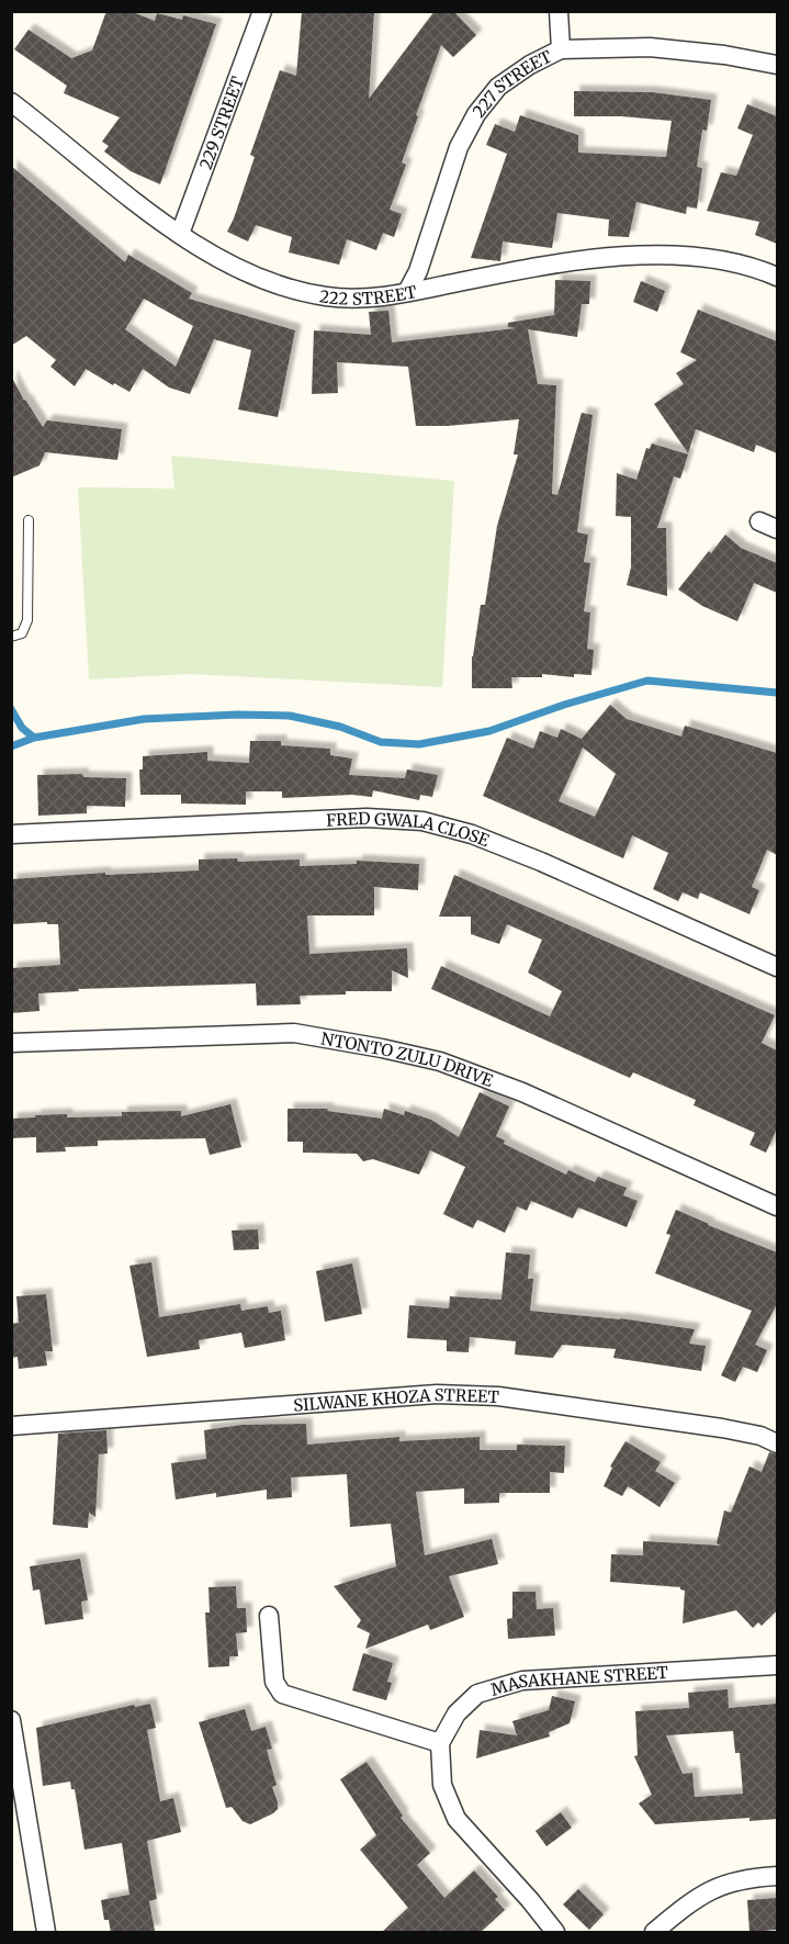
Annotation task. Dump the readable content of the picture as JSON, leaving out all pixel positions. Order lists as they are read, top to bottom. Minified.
{"streets":{"street":["227 STREET","229 STREET","222 STREET","FRED GWALA CLOSE","NTONTO ZULU DRIVE","SILWANE KHOZA STREET","MASAKHANE STREET"]},"crossings":[["227 STREET","222 STREET"],["229 STREET","222 STREET"]]}
